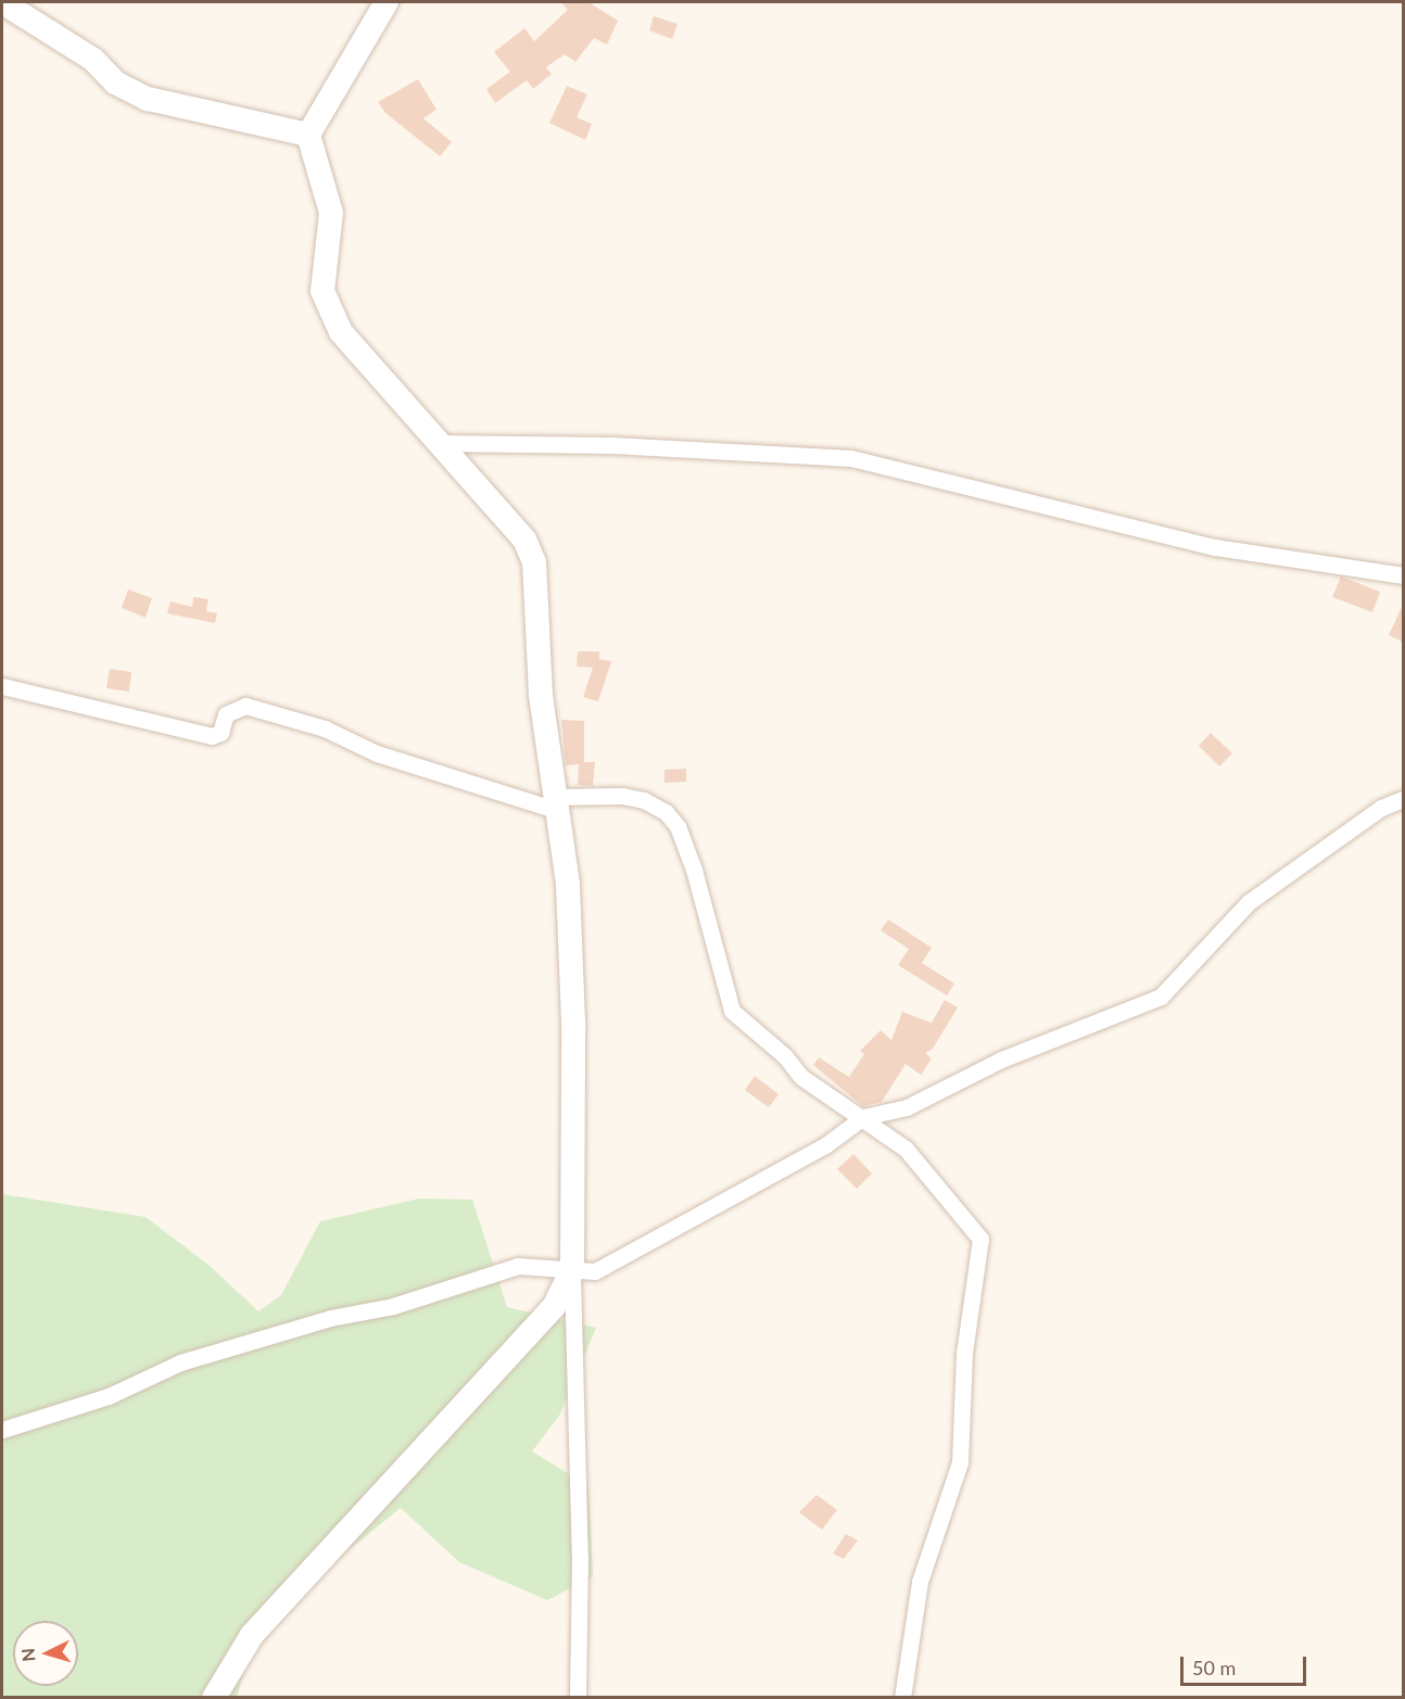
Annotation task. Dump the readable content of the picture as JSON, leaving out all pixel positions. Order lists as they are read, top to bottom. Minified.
{"scale_bar":"50 m","north":"left"}
